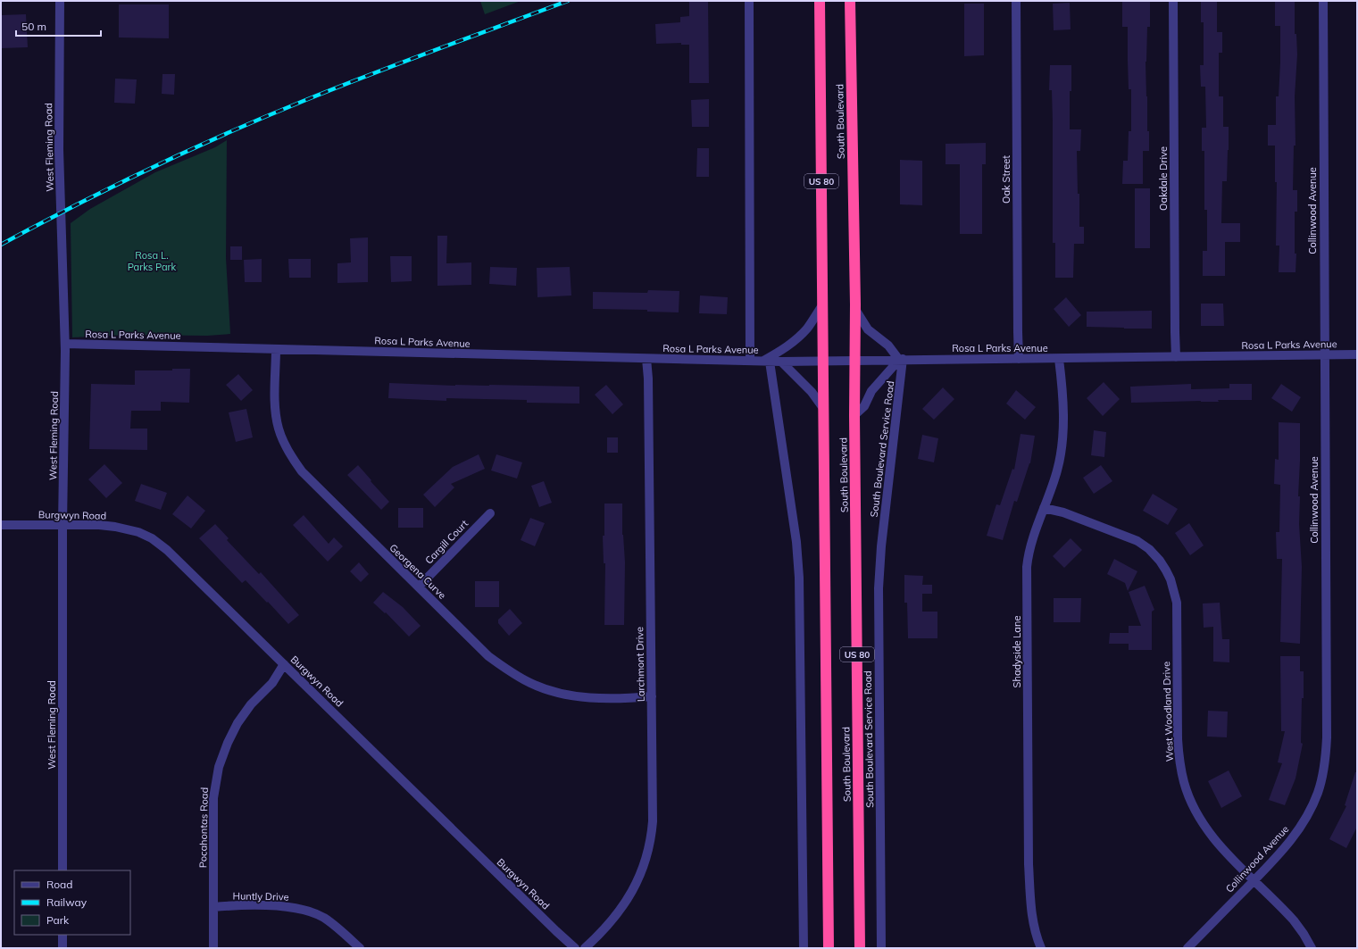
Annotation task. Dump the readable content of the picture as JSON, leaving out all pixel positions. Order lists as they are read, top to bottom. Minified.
{"streets":{"highway":["South Boulevard","US 80"],"street":["West Fleming Road","Oakdale Drive","Oak Street","Collinwood Avenue","Rosa L Parks Avenue","South Boulevard Service Road","Burgwyn Road","Cargill Court","Georgena Curve","Shadyside Lane","Larchmont Drive","West Woodland Drive","Pocahontas Road","Huntly Drive"]},"crossings":[["South Boulevard","Rosa L Parks Avenue"],["West Fleming Road","Rosa L Parks Avenue"],["West Fleming Road","Burgwyn Road"],["Oakdale Drive","Rosa L Parks Avenue"],["Oak Street","Rosa L Parks Avenue"],["Collinwood Avenue","Rosa L Parks Avenue"],["Collinwood Avenue","West Woodland Drive"],["Rosa L Parks Avenue","South Boulevard Service Road"],["Rosa L Parks Avenue","Georgena Curve"],["Rosa L Parks Avenue","Shadyside Lane"],["Rosa L Parks Avenue","Larchmont Drive"],["Burgwyn Road","Pocahontas Road"],["Cargill Court","Georgena Curve"],["Georgena Curve","Larchmont Drive"],["Shadyside Lane","West Woodland Drive"],["Pocahontas Road","Huntly Drive"]],"parks":["Rosa L. Parks Park"],"legend":["Road","Railway","Park"],"scale_bar":"50 m"}
